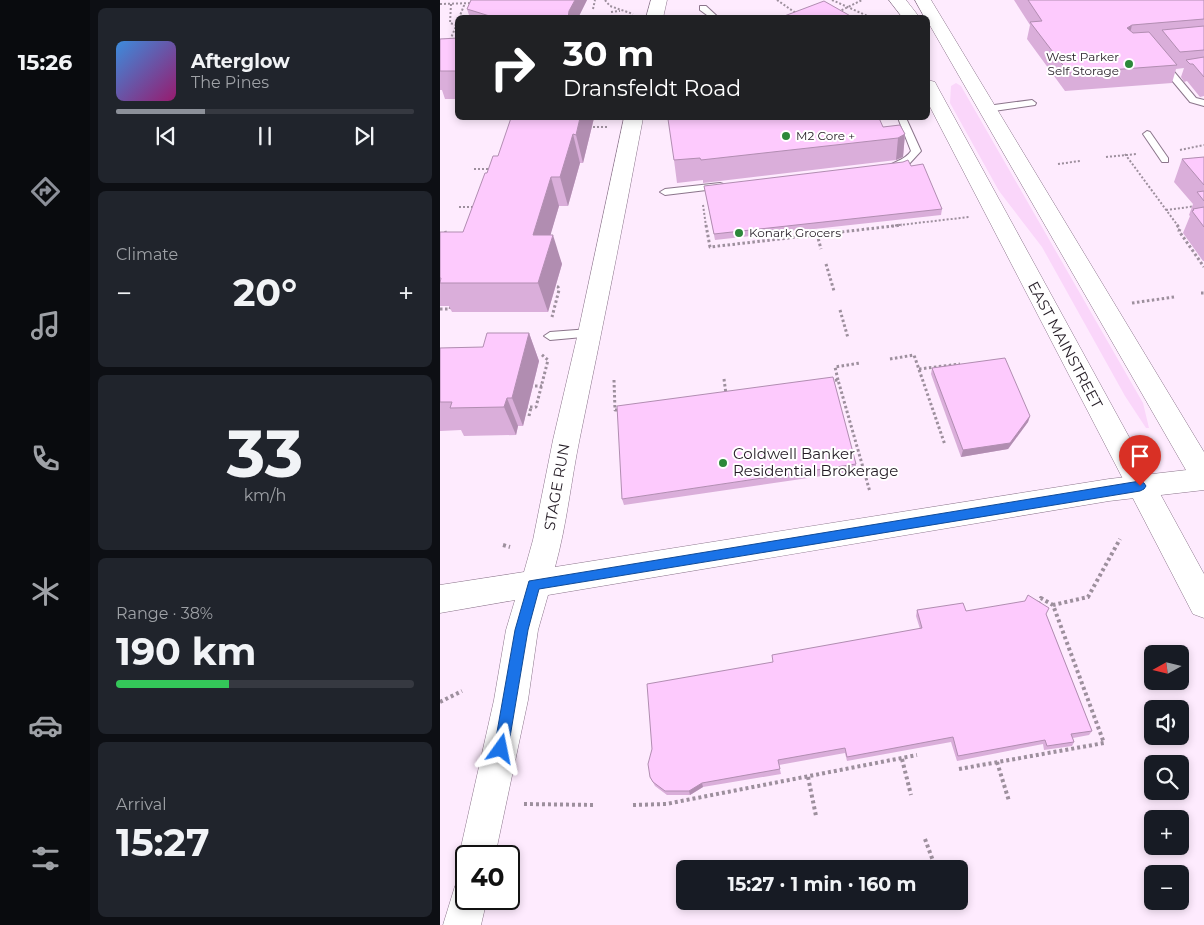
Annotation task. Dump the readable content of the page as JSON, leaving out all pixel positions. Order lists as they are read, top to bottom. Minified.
{"streets":{"main road":["EAST MAINSTREET","STAGE RUN"]},"places":["West Parker Self Storage","M2 Core +","Konark Grocers","Coldwell Banker Residential Brokerage"],"north":"left","page":{"tabs":"15:26","turn":["30 m","Dransfeldt Road"],"song":["Afterglow","The Pines"],"tile":["Climate",["33","km/h"],["Range · 38%","190 km"],["Arrival","15:27"]],"heat":["−","20°","+"],"map_buttons":["+","−"],"limit":"40","trip":"15:27 · 1 min · 160 m"}}
